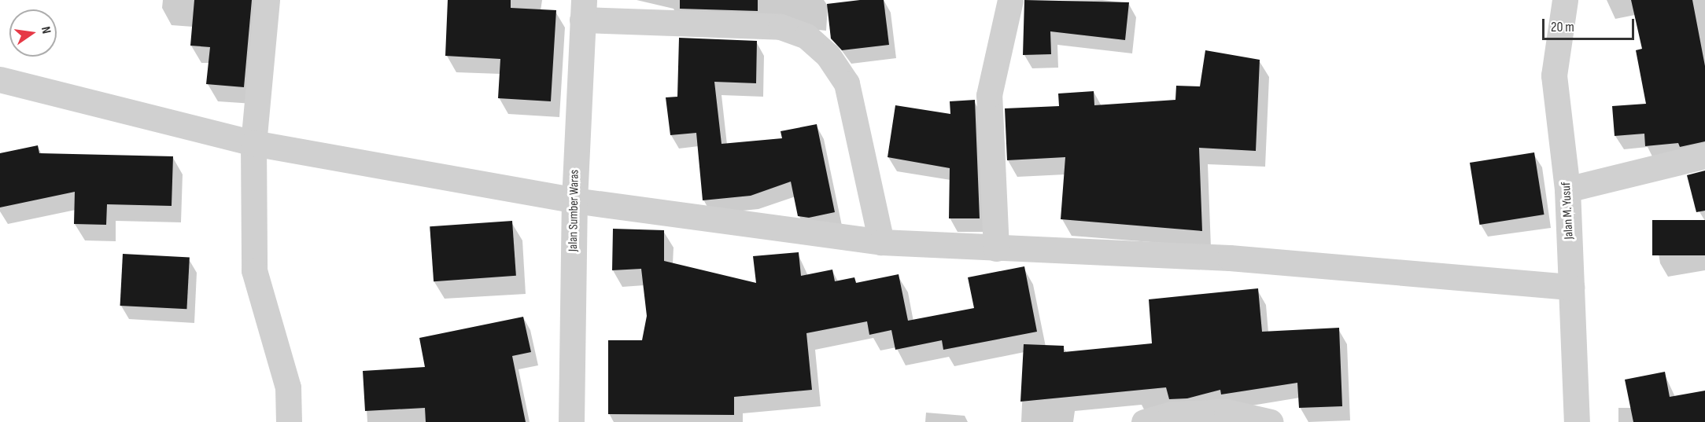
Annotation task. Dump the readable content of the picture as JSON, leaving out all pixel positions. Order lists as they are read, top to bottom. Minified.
{"streets":{"street":["Jalan Sumber Waras","Jalan M. Yusuf"]},"scale_bar":"20 m","north":"right"}
